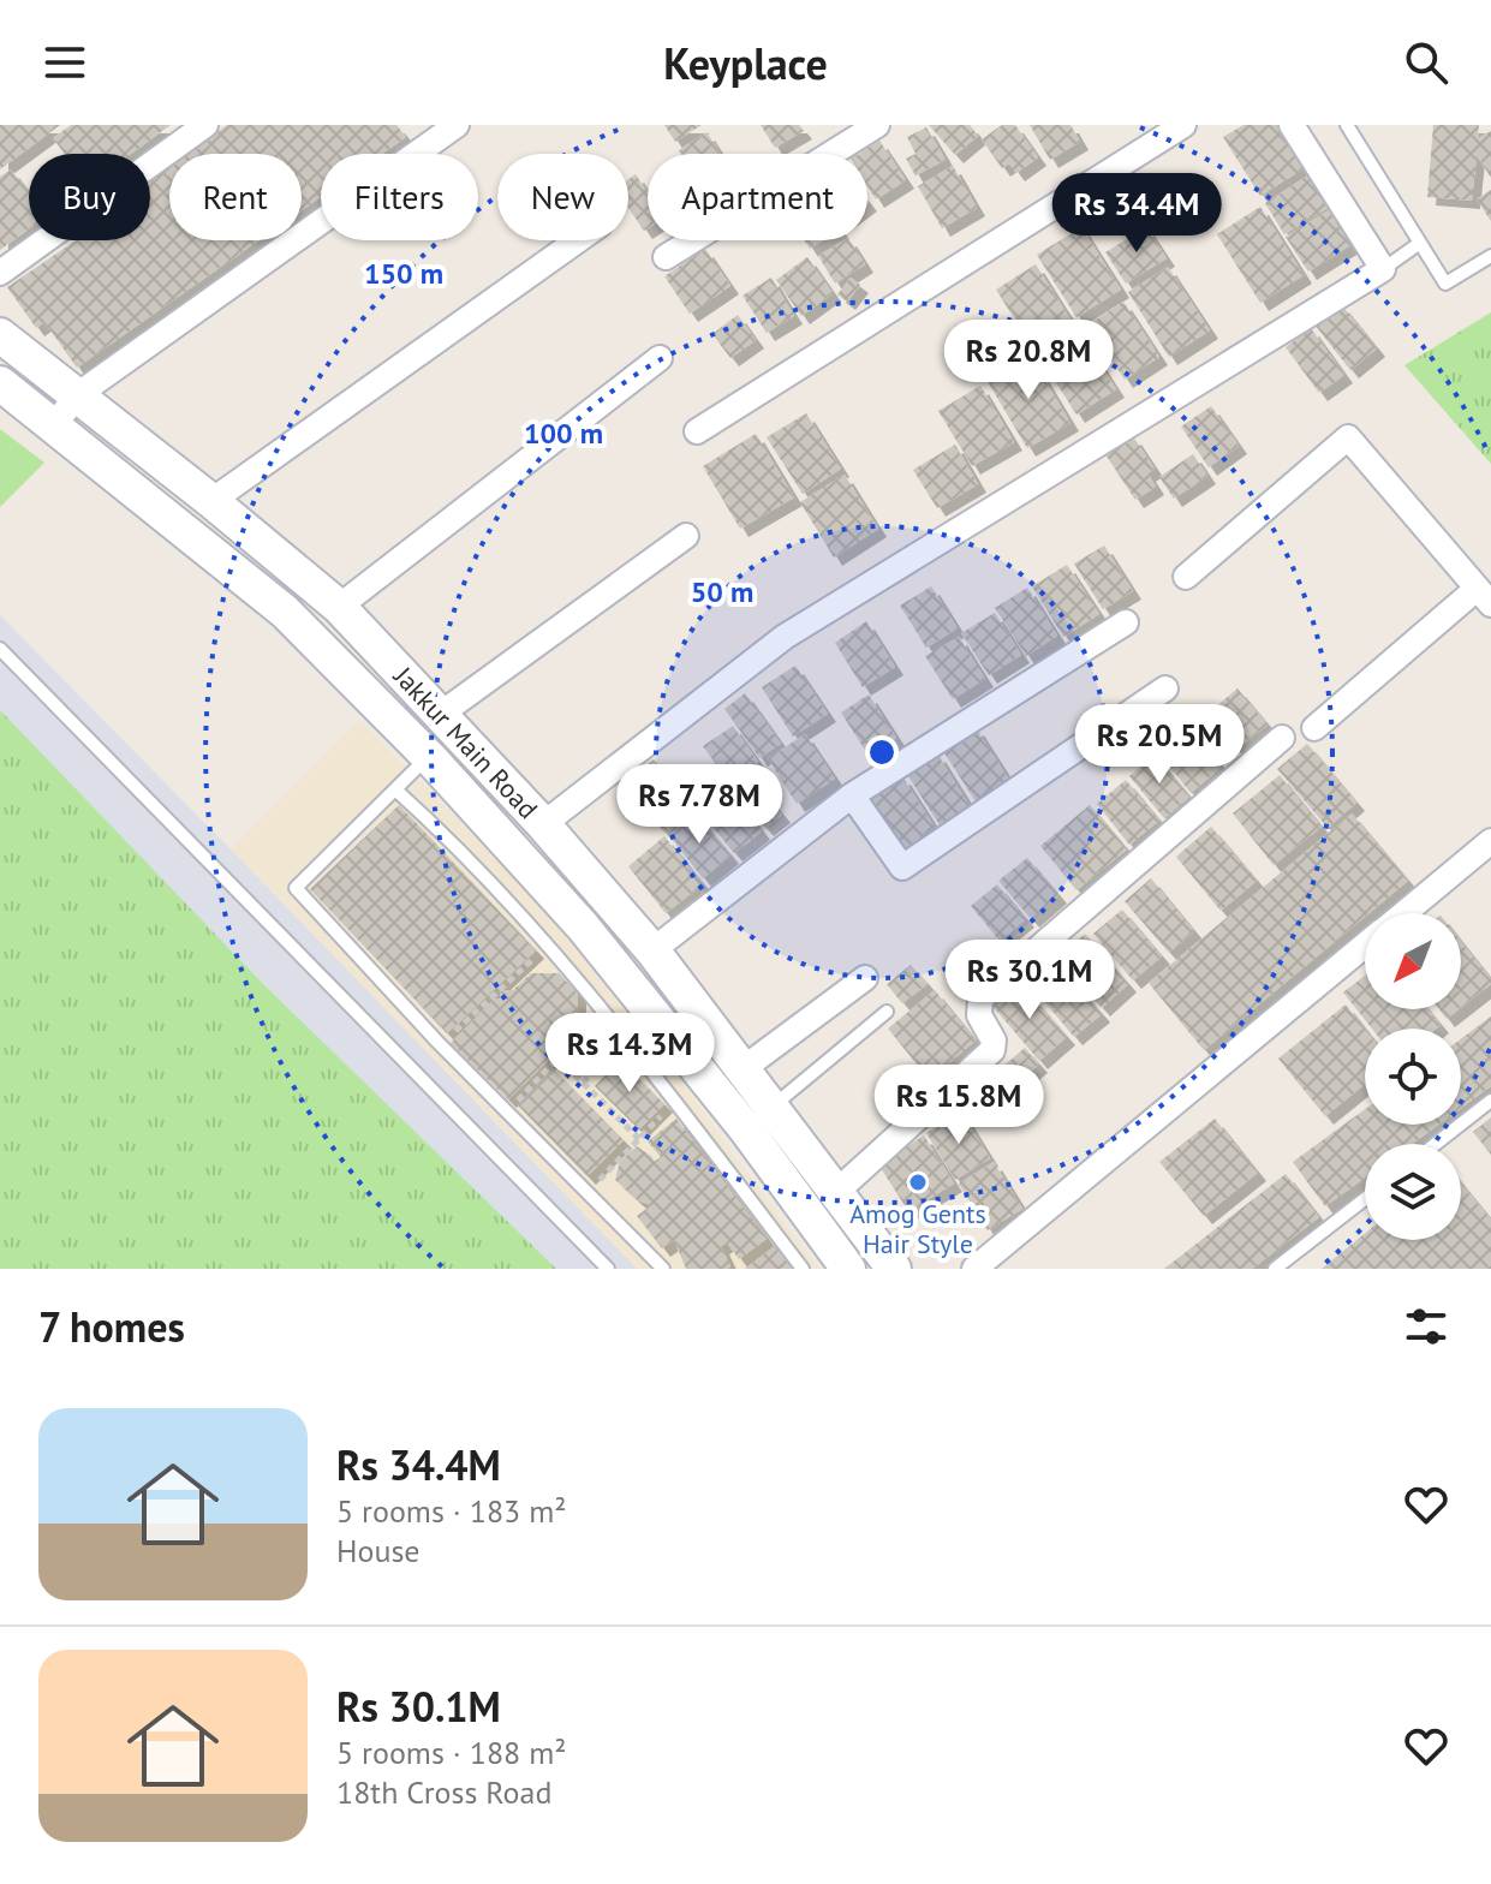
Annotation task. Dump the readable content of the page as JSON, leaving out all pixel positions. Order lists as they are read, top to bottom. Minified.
{"streets":{"main road":["Jakkur Main Road"]},"places":["Amog Gents Hair Style"],"north":"bottom left","page":{"header":"Keyplace","chip":["Buy","Rent","Filters","New","Apartment"],"price":["Rs 34.4M","Rs 20.8M","Rs 20.5M","Rs 7.78M","Rs 30.1M","Rs 14.3M","Rs 15.8M"],"heading":"7 homes","list":[{"name":"Rs 34.4M","note":"5 rooms · 183 m² · House"},{"name":"Rs 30.1M","note":"5 rooms · 188 m² · 18th Cross Road"}]},"rings":["150 m","100 m","50 m"]}
